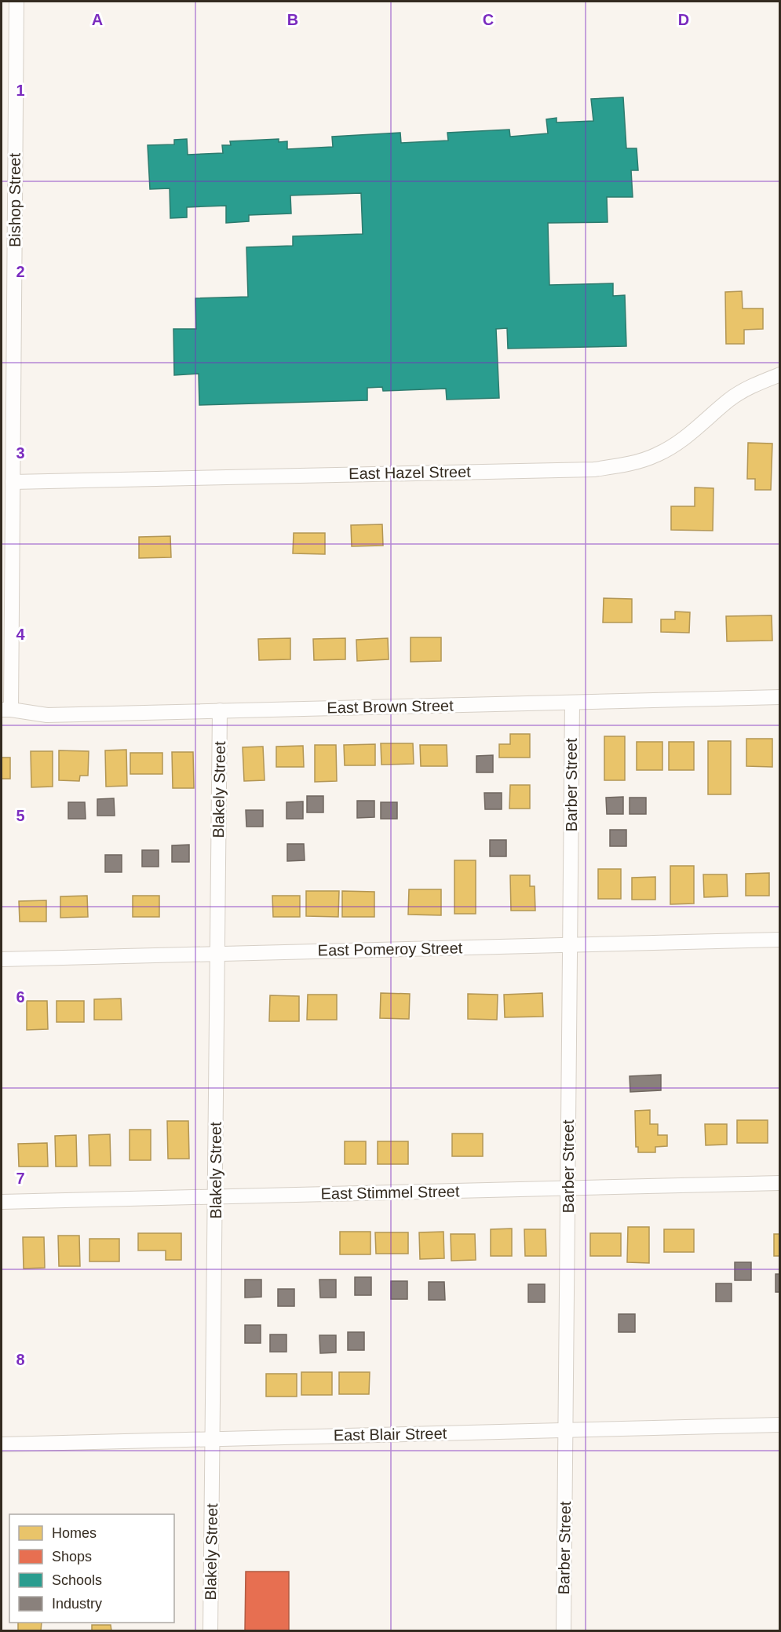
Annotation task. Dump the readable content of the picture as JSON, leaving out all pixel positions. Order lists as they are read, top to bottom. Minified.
{"streets":{"street":["Bishop Street","East Hazel Street","East Brown Street","Barber Street","Blakely Street","East Pomeroy Street","East Stimmel Street","East Blair Street"]},"crossings":[["Bishop Street","East Hazel Street"],["Bishop Street","East Brown Street"],["East Brown Street","Barber Street"],["East Brown Street","Blakely Street"],["Barber Street","East Pomeroy Street"],["Barber Street","East Stimmel Street"],["Barber Street","East Blair Street"],["Blakely Street","East Pomeroy Street"],["Blakely Street","East Stimmel Street"],["Blakely Street","East Blair Street"]],"legend":["Homes","Shops","Schools","Industry"],"grid":{"columns":["A","B","C","D"],"rows":["1","2","3","4","5","6","7","8"]}}
